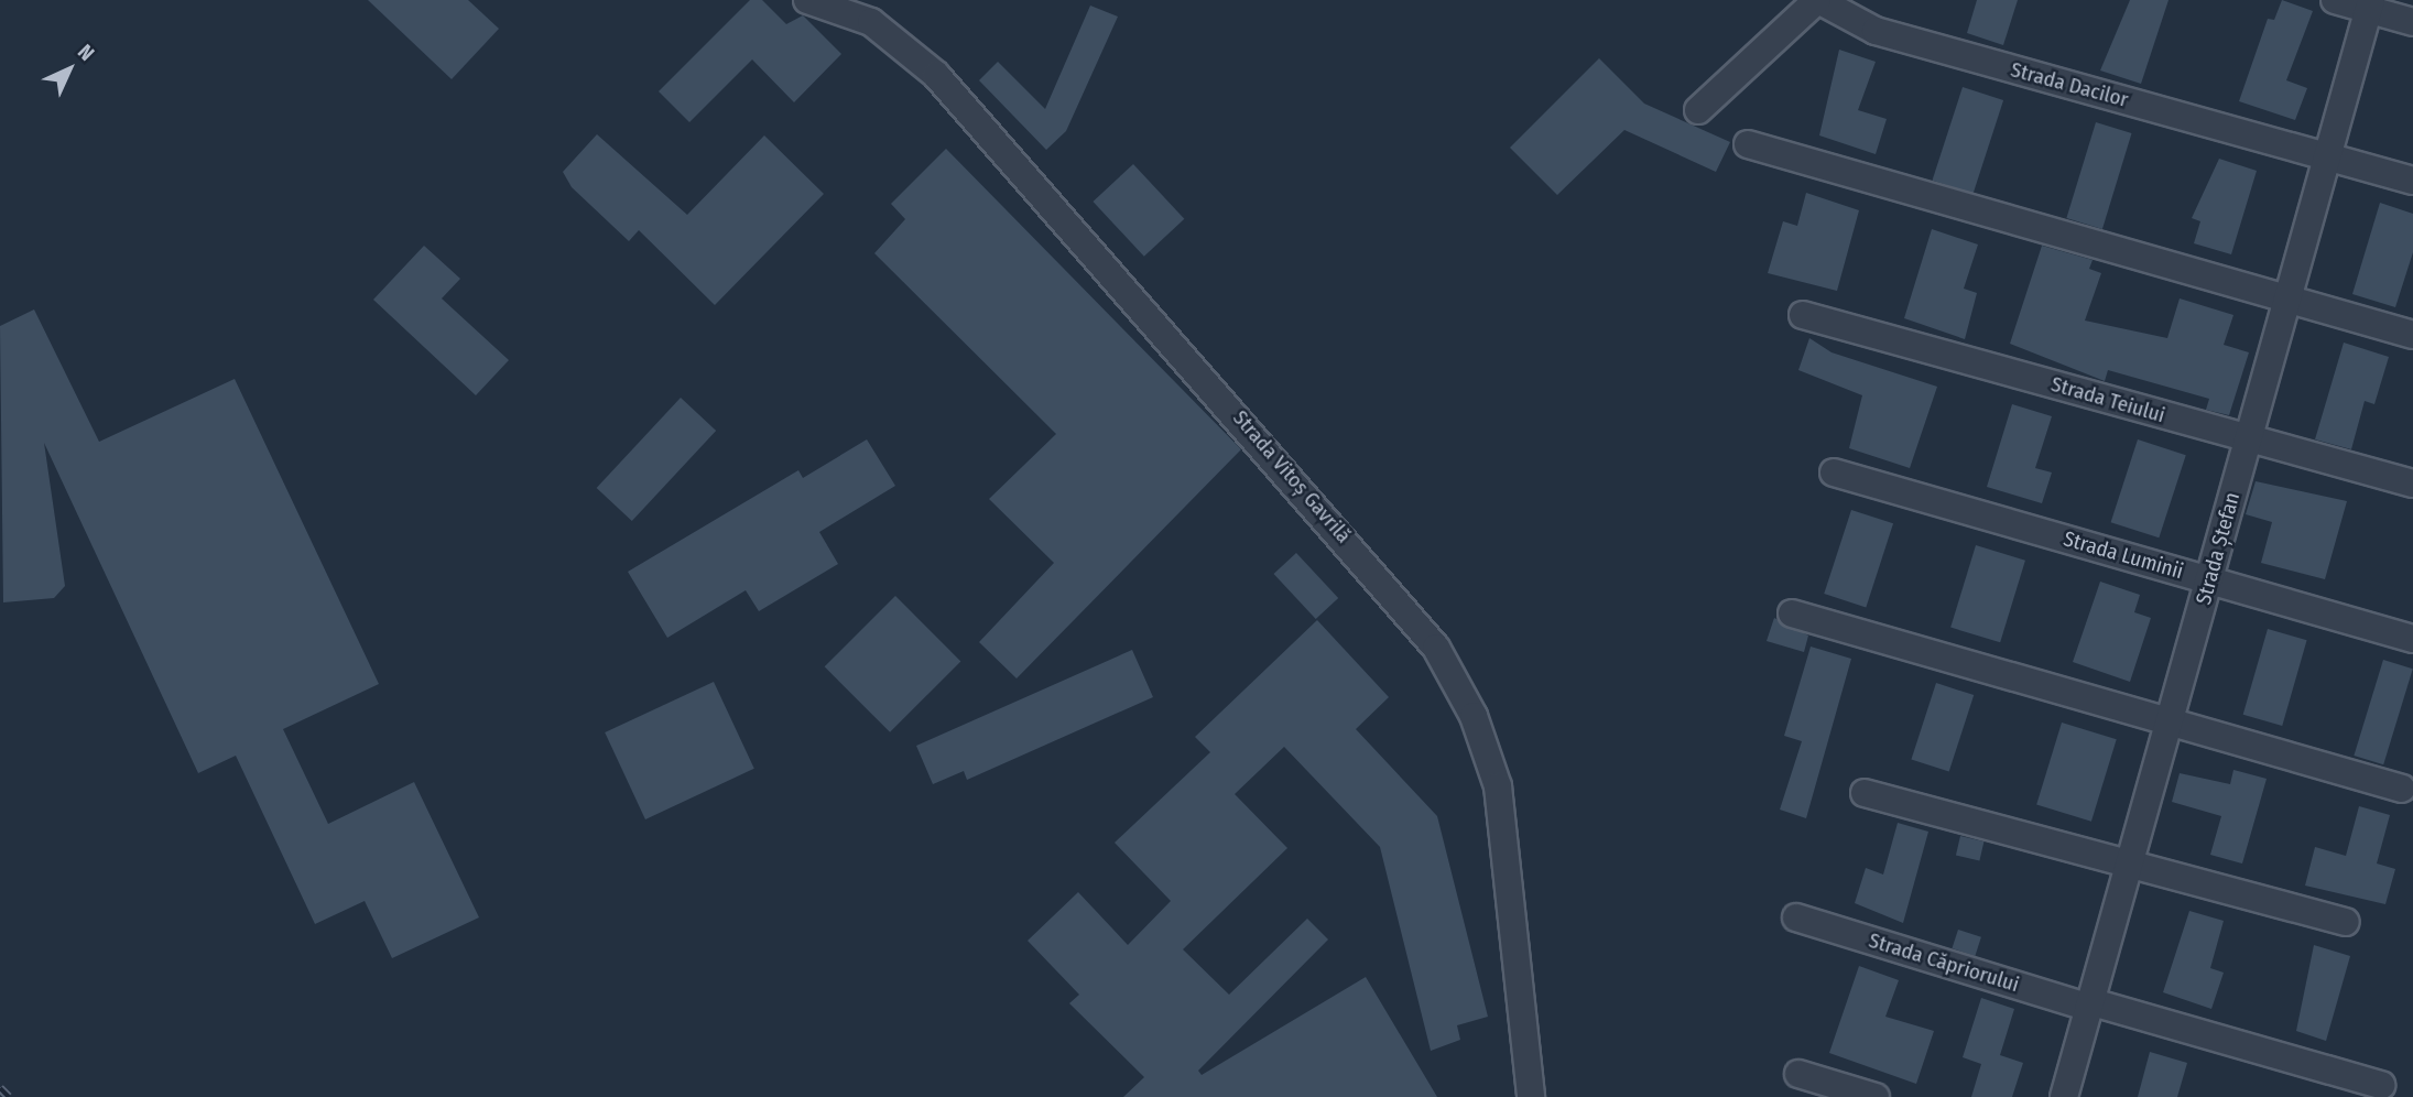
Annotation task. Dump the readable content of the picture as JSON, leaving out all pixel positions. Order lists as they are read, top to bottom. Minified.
{"streets":{"street":["Strada Dacilor","Strada Teiului","Strada Vitoș Gavrilă","Strada Ștefan","Strada Luminii","Strada Căpriorului"]},"crossings":[["Strada Dacilor","Strada Ștefan"],["Strada Teiului","Strada Ștefan"],["Strada Ștefan","Strada Luminii"],["Strada Ștefan","Strada Căpriorului"]],"north":"top right"}
